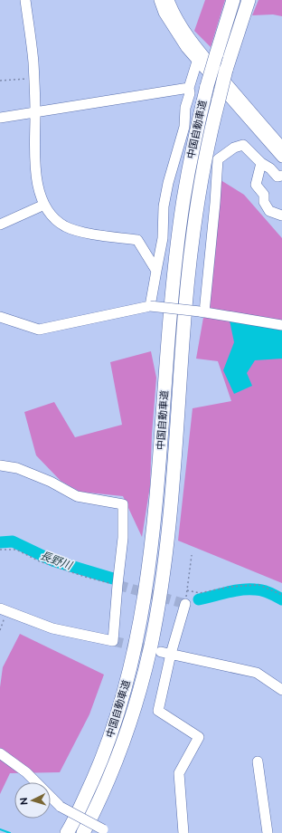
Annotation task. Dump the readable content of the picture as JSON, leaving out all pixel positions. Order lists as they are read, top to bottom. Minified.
{"streets":{"highway":["中国自動車道"]},"water":["長野川"],"north":"left"}
